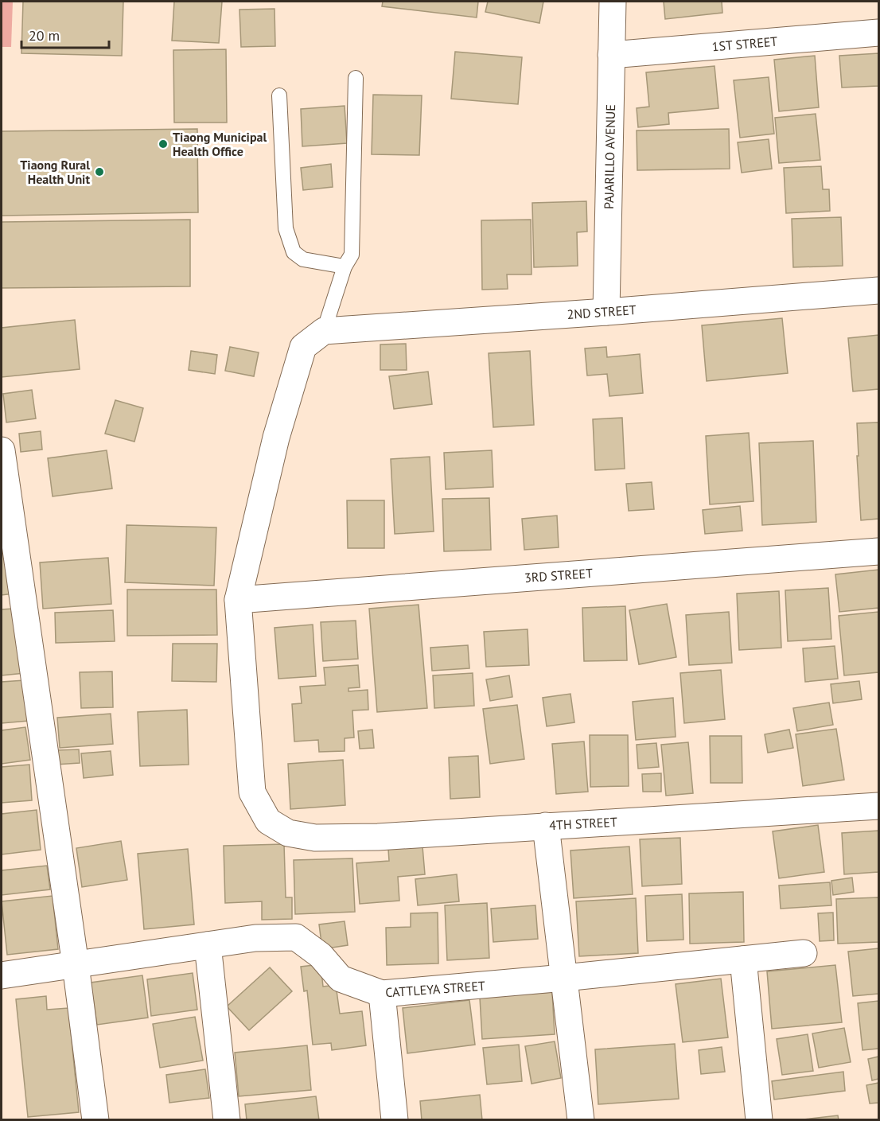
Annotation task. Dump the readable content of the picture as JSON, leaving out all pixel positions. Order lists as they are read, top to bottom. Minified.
{"streets":{"street":["1ST STREET","PAJARILLO AVENUE","2ND STREET","3RD STREET","4TH STREET","CATTLEYA STREET"]},"crossings":[["1ST STREET","PAJARILLO AVENUE"],["PAJARILLO AVENUE","2ND STREET"],["3RD STREET","4TH STREET"]],"places":["Tiaong Municipal Health Office","Tiaong Rural Health Unit"],"scale_bar":"20 m"}
